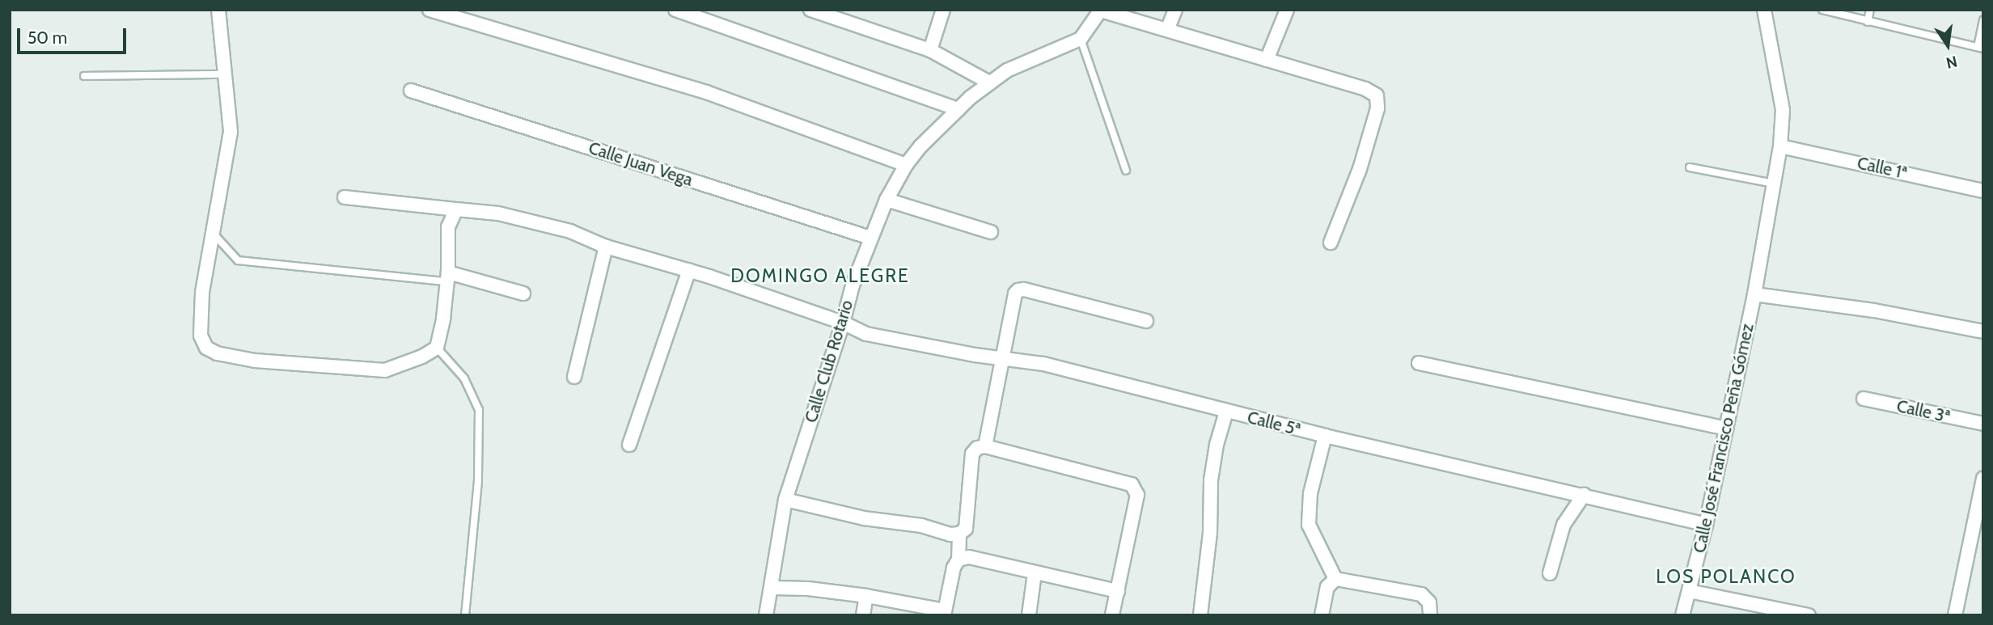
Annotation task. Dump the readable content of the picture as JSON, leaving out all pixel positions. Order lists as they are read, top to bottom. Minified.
{"streets":{"street":["Calle Juan Vega","Calle 1ª","Calle Club Rotario","Calle 3ª","Calle 5ª","Calle José Francisco Peña Gómez"]},"crossings":[["Calle Juan Vega","Calle Club Rotario"],["Calle 1ª","Calle José Francisco Peña Gómez"],["Calle Club Rotario","Calle 5ª"],["Calle 5ª","Calle José Francisco Peña Gómez"]],"districts":["DOMINGO ALEGRE","LOS POLANCO"],"scale_bar":"50 m","north":"bottom"}
